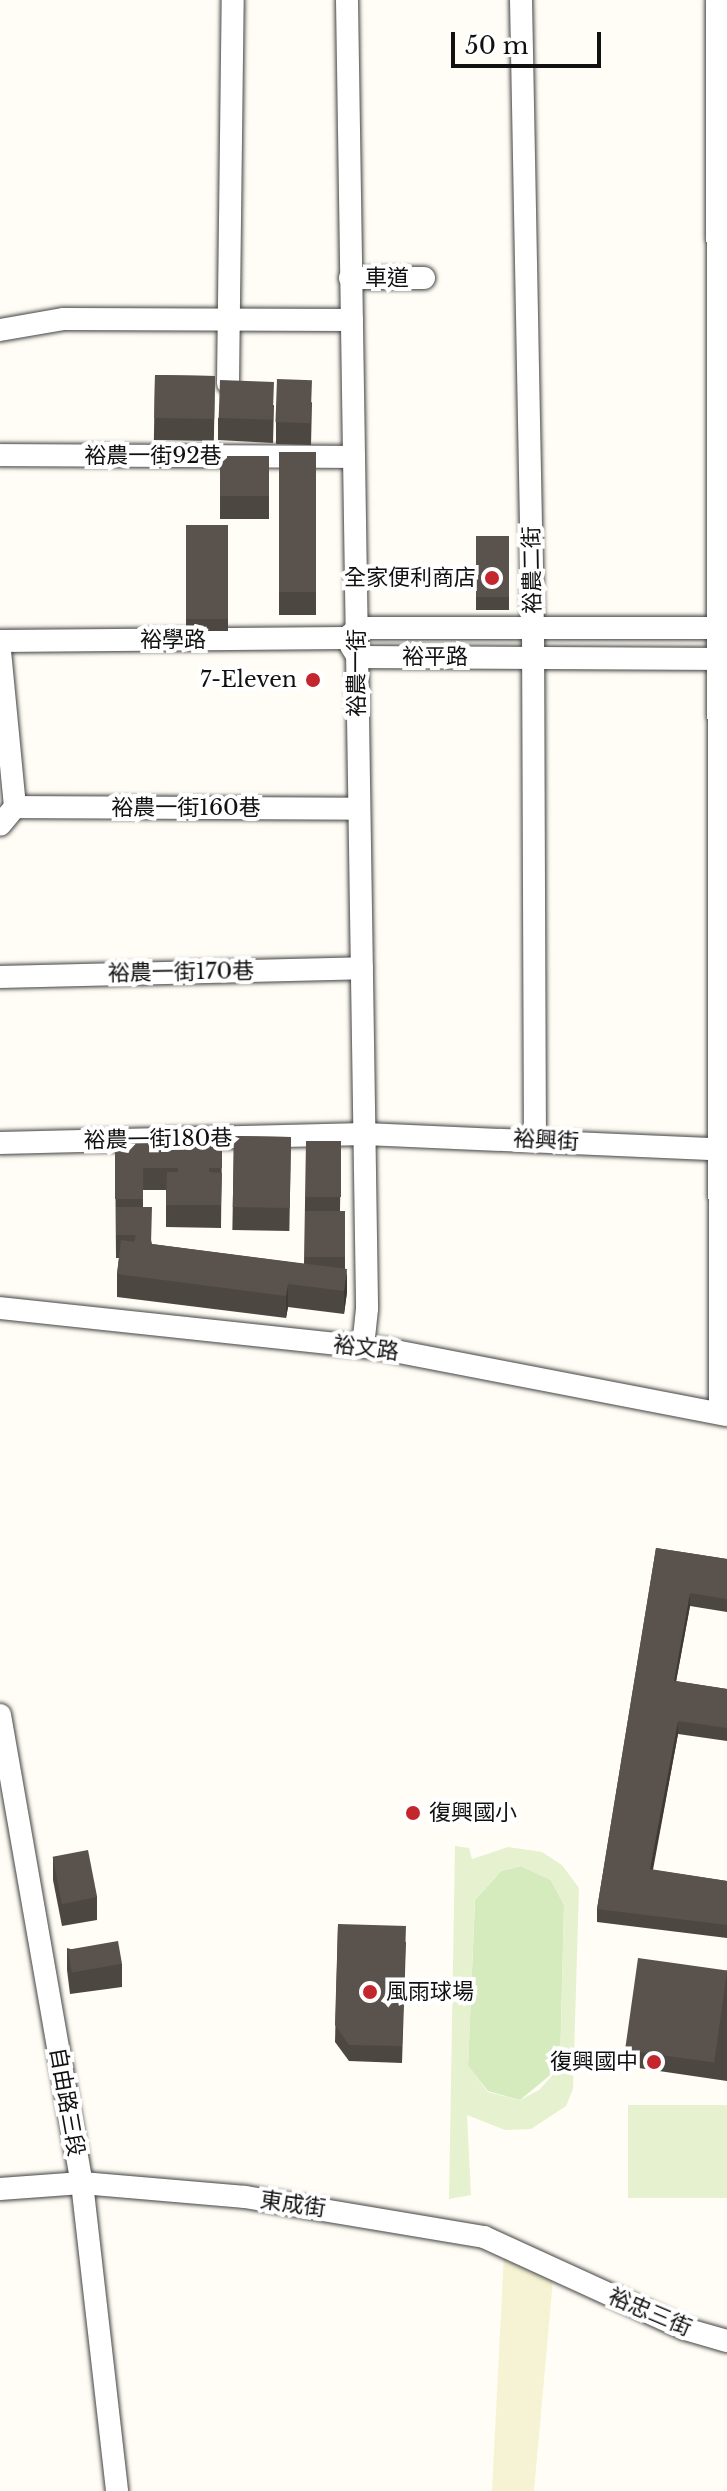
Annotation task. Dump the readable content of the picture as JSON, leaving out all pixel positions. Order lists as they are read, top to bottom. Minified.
{"streets":{"street":["車道","裕農一街92巷","裕農二街","裕學路","裕平路","裕農一街","裕農一街160巷","裕農一街170巷","裕農一街180巷","裕興街","裕文路","自由路三段","東成街","裕忠三街"]},"crossings":[["車道","裕農一街"],["裕農一街92巷","裕農一街"],["裕農二街","裕平路"],["裕農二街","裕興街"],["裕學路","裕平路"],["裕學路","裕農一街"],["裕平路","裕農一街"],["裕農一街","裕農一街160巷"],["裕農一街","裕農一街170巷"],["裕農一街","裕農一街180巷"],["裕農一街","裕興街"],["裕農一街","裕文路"],["裕農一街180巷","裕興街"],["自由路三段","東成街"],["東成街","裕忠三街"]],"places":["全家便利商店","7-Eleven","復興國小","風雨球場","復興國中"],"scale_bar":"50 m"}
